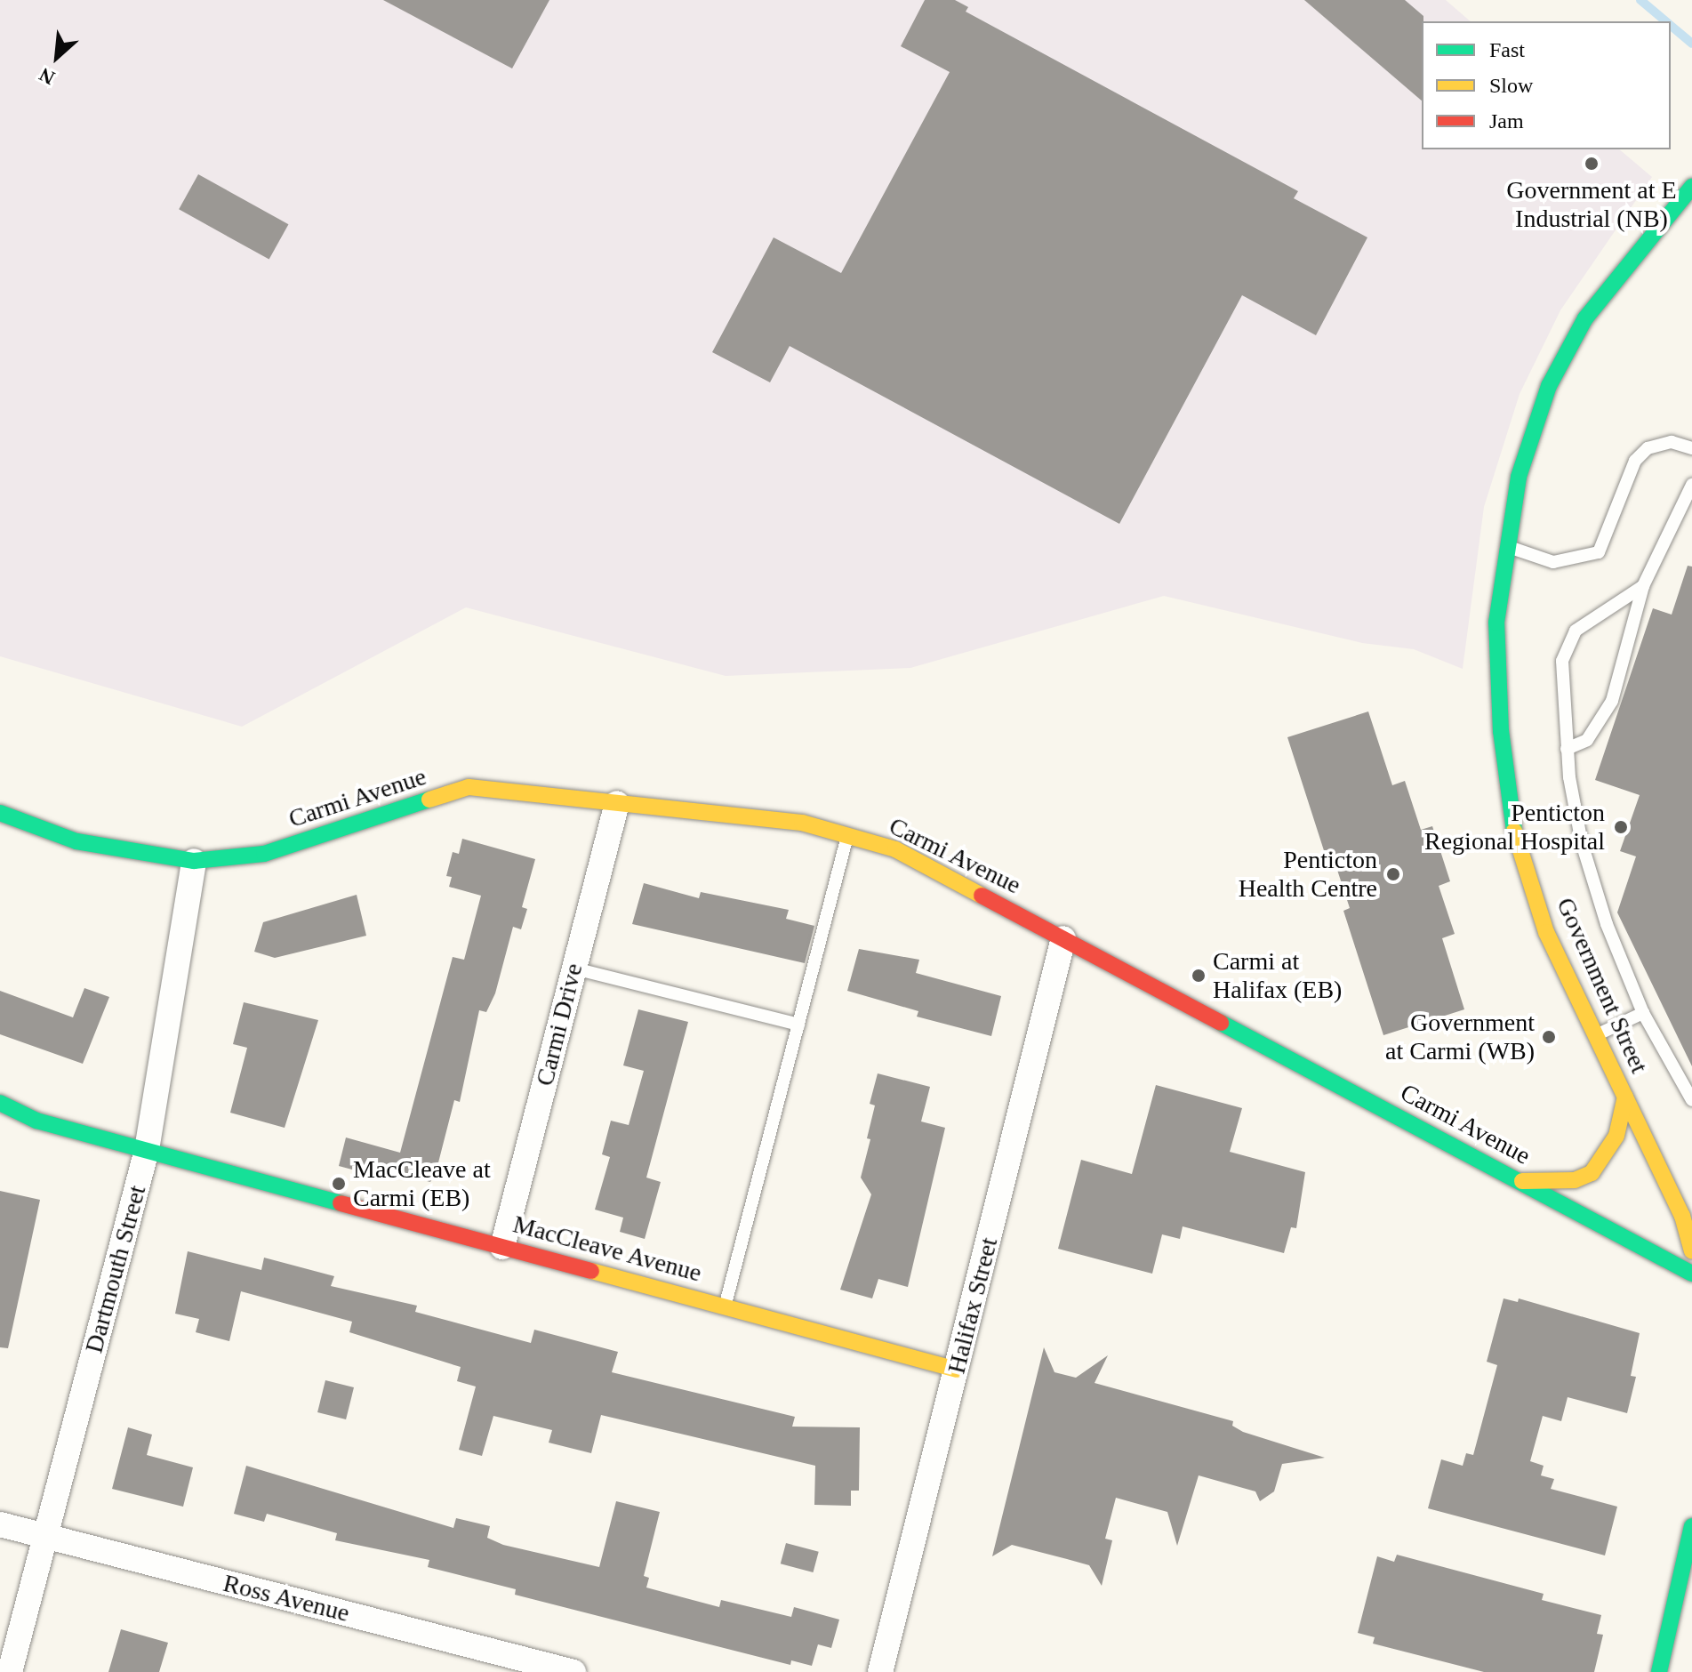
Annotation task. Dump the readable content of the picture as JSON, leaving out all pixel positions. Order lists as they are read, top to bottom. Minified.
{"streets":{"street":["Carmi Avenue","Government Street","Carmi Drive","MacCleave Avenue","Dartmouth Street","Halifax Street","Ross Avenue"]},"crossings":[["Carmi Avenue","Carmi Drive"],["Carmi Avenue","Dartmouth Street"],["Carmi Avenue","Halifax Street"],["Carmi Drive","MacCleave Avenue"],["MacCleave Avenue","Dartmouth Street"],["MacCleave Avenue","Halifax Street"],["Dartmouth Street","Ross Avenue"]],"places":["Government at E Industrial (NB)","Penticton Regional Hospital","Penticton Health Centre","Carmi at Halifax (EB)","Government at Carmi (WB)","MacCleave at Carmi (EB)"],"legend":["Fast","Slow","Jam"],"north":"bottom left"}
